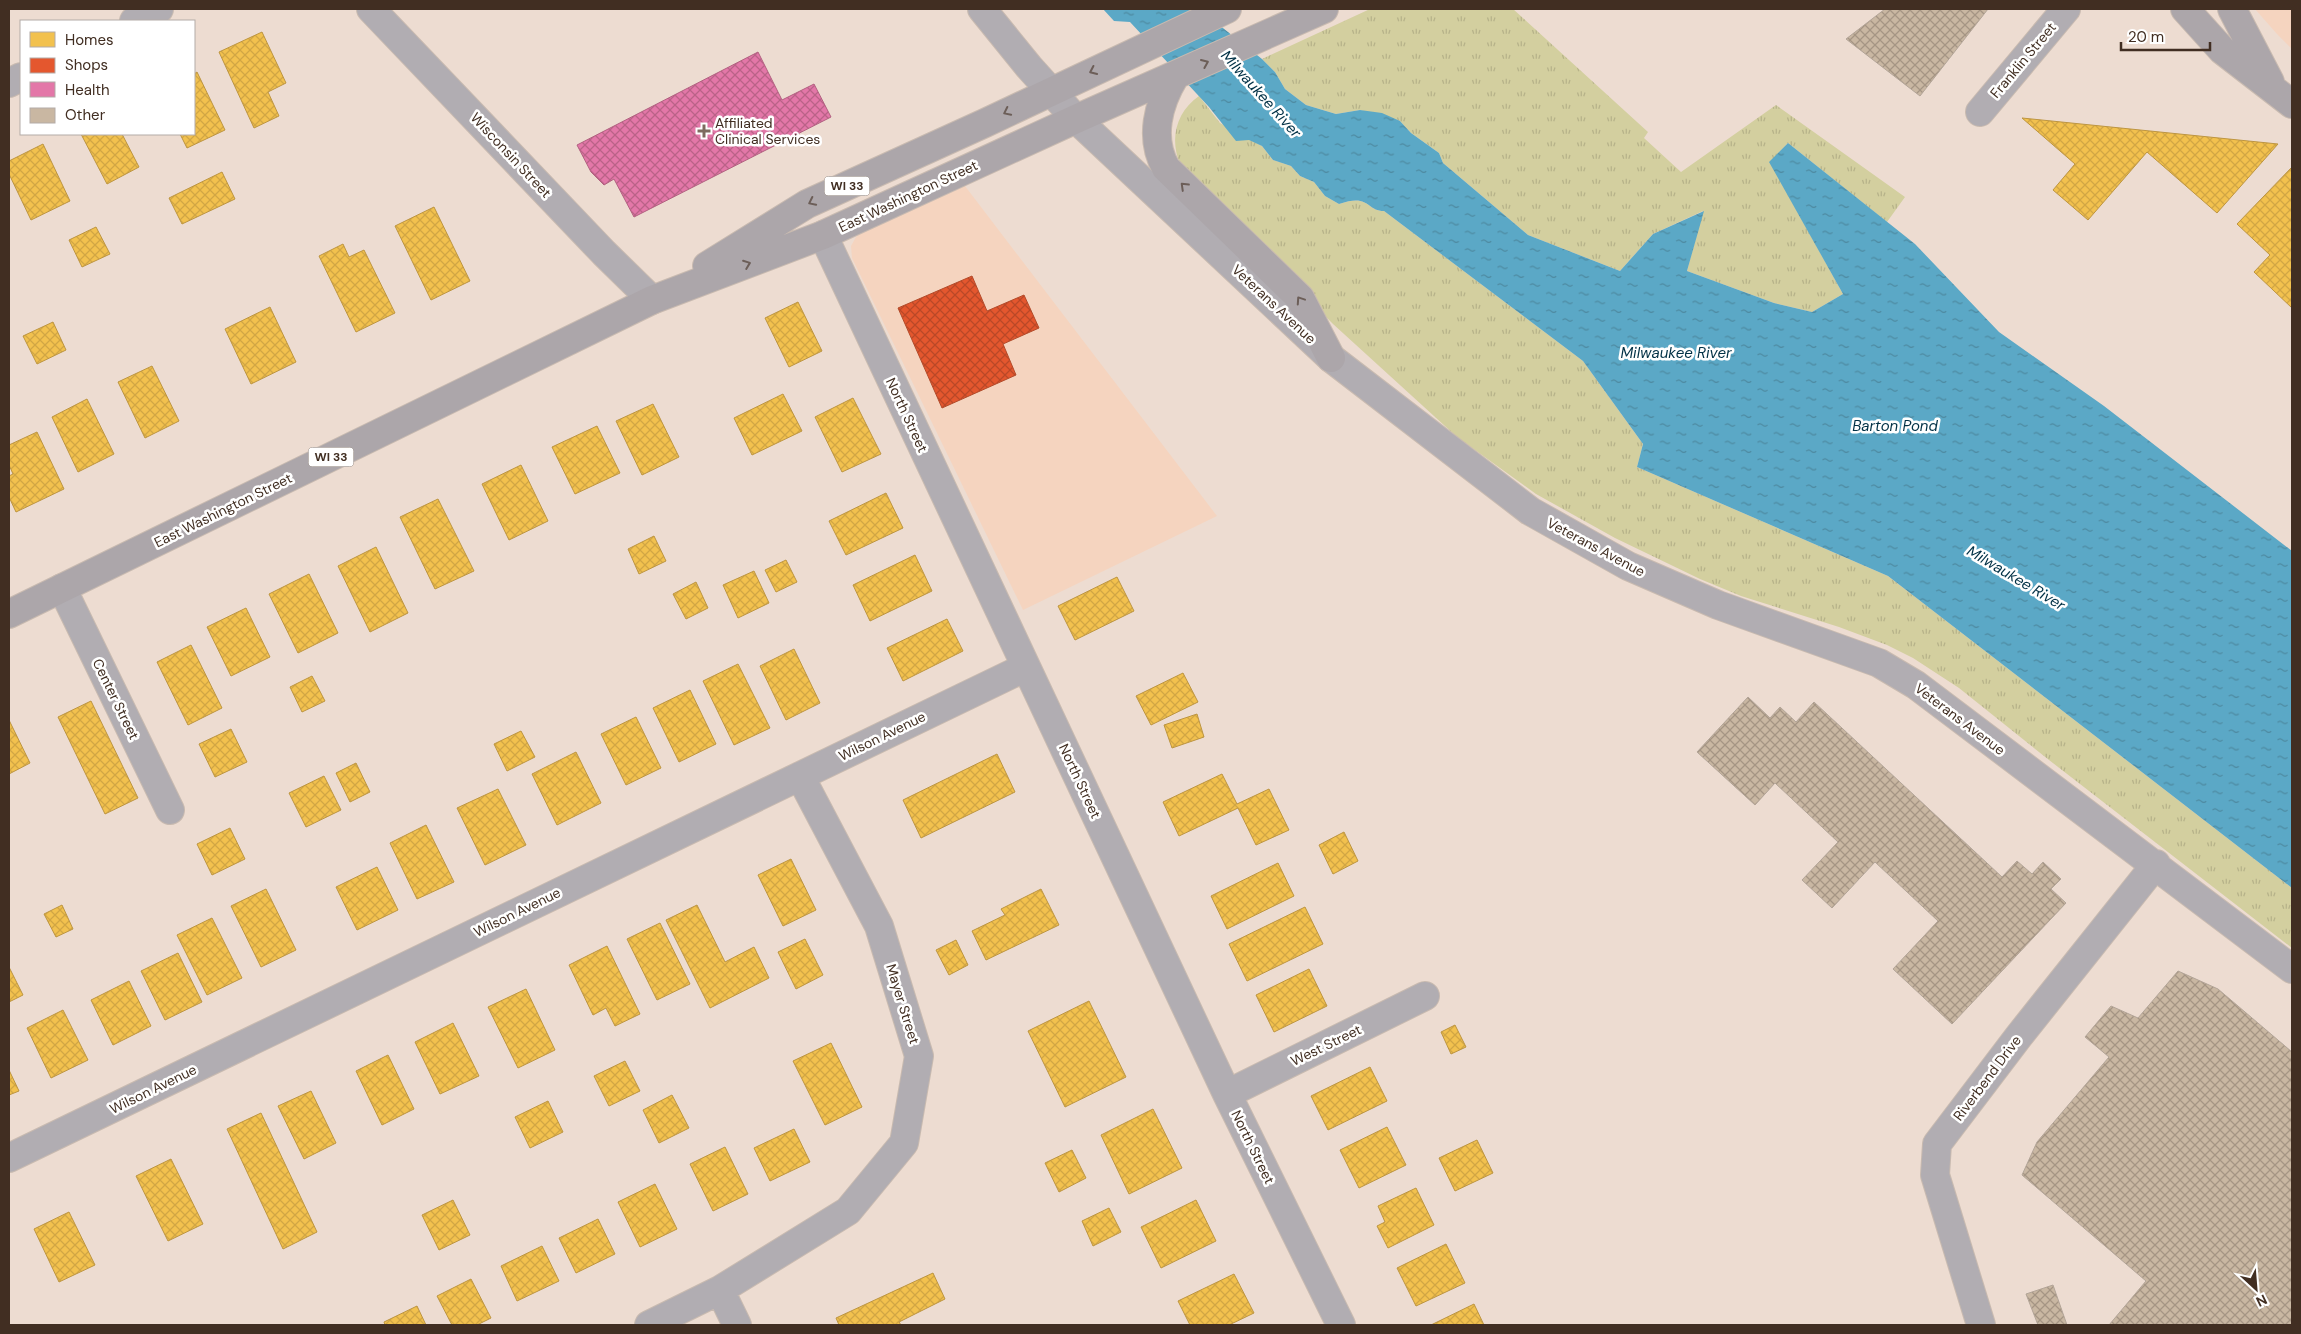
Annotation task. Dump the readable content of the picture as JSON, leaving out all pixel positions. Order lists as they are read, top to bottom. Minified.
{"streets":{"main road":["WI 33","East Washington Street"],"street":["Franklin Street","Wisconsin Street","Veterans Avenue","North Street","Center Street","Wilson Avenue","Mayer Street","West Street","Riverbend Drive"]},"crossings":[["Wisconsin Street","East Washington Street"],["WI 33","East Washington Street"],["East Washington Street","Veterans Avenue"],["East Washington Street","North Street"],["East Washington Street","Center Street"],["Veterans Avenue","Riverbend Drive"],["North Street","Wilson Avenue"],["North Street","West Street"],["Wilson Avenue","Mayer Street"]],"water":["Milwaukee River","Barton Pond"],"places":{"health":["Affiliated Clinical Services"]},"legend":["Homes","Shops","Health","Other"],"scale_bar":"20 m","north":"bottom right"}
